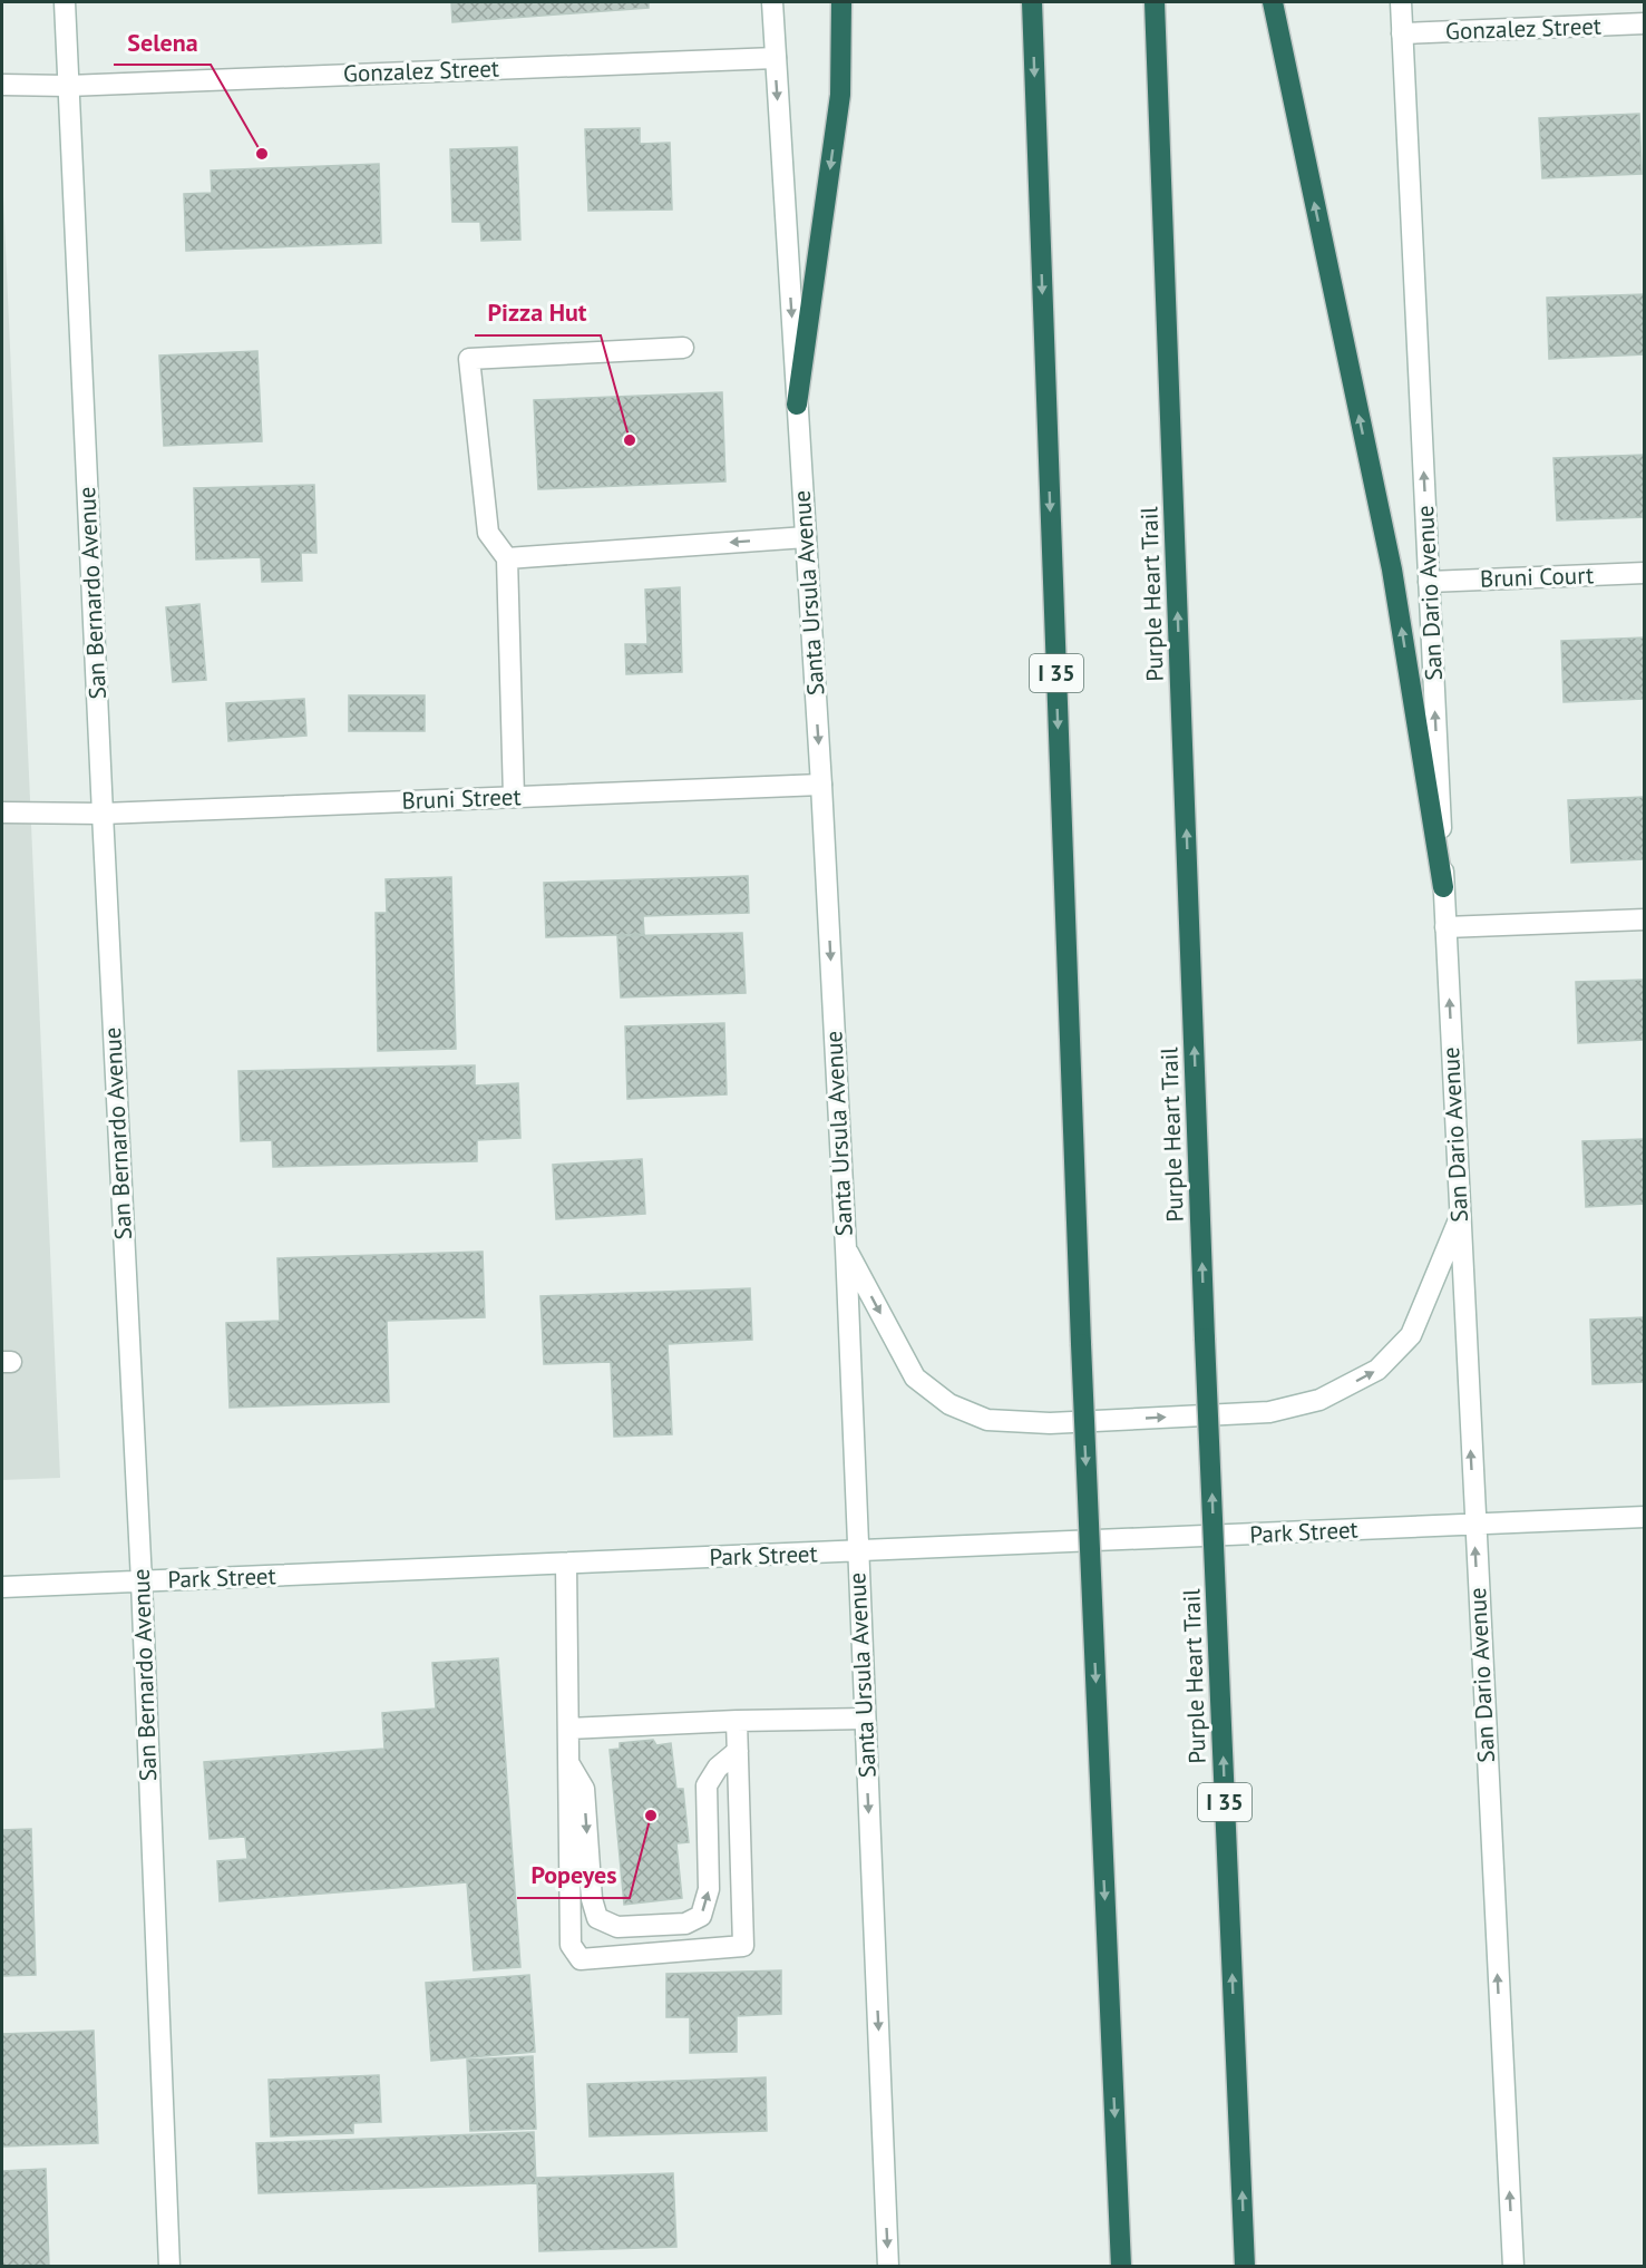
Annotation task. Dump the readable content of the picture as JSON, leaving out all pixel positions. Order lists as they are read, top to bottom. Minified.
{"streets":{"highway":["Purple Heart Trail","I 35"],"main road":["Gonzalez Street","Bruni Court","San Bernardo Avenue","Santa Ursula Avenue","San Dario Avenue","Bruni Street","Park Street"]},"crossings":[["Gonzalez Street","San Bernardo Avenue"],["Gonzalez Street","Santa Ursula Avenue"],["Gonzalez Street","San Dario Avenue"],["Bruni Court","San Dario Avenue"],["San Bernardo Avenue","Bruni Street"],["San Bernardo Avenue","Park Street"],["Santa Ursula Avenue","Bruni Street"],["Santa Ursula Avenue","Park Street"],["San Dario Avenue","Park Street"]],"one_way":["Santa Ursula Avenue","San Dario Avenue"],"places":["Selena","Pizza Hut","Popeyes"]}
